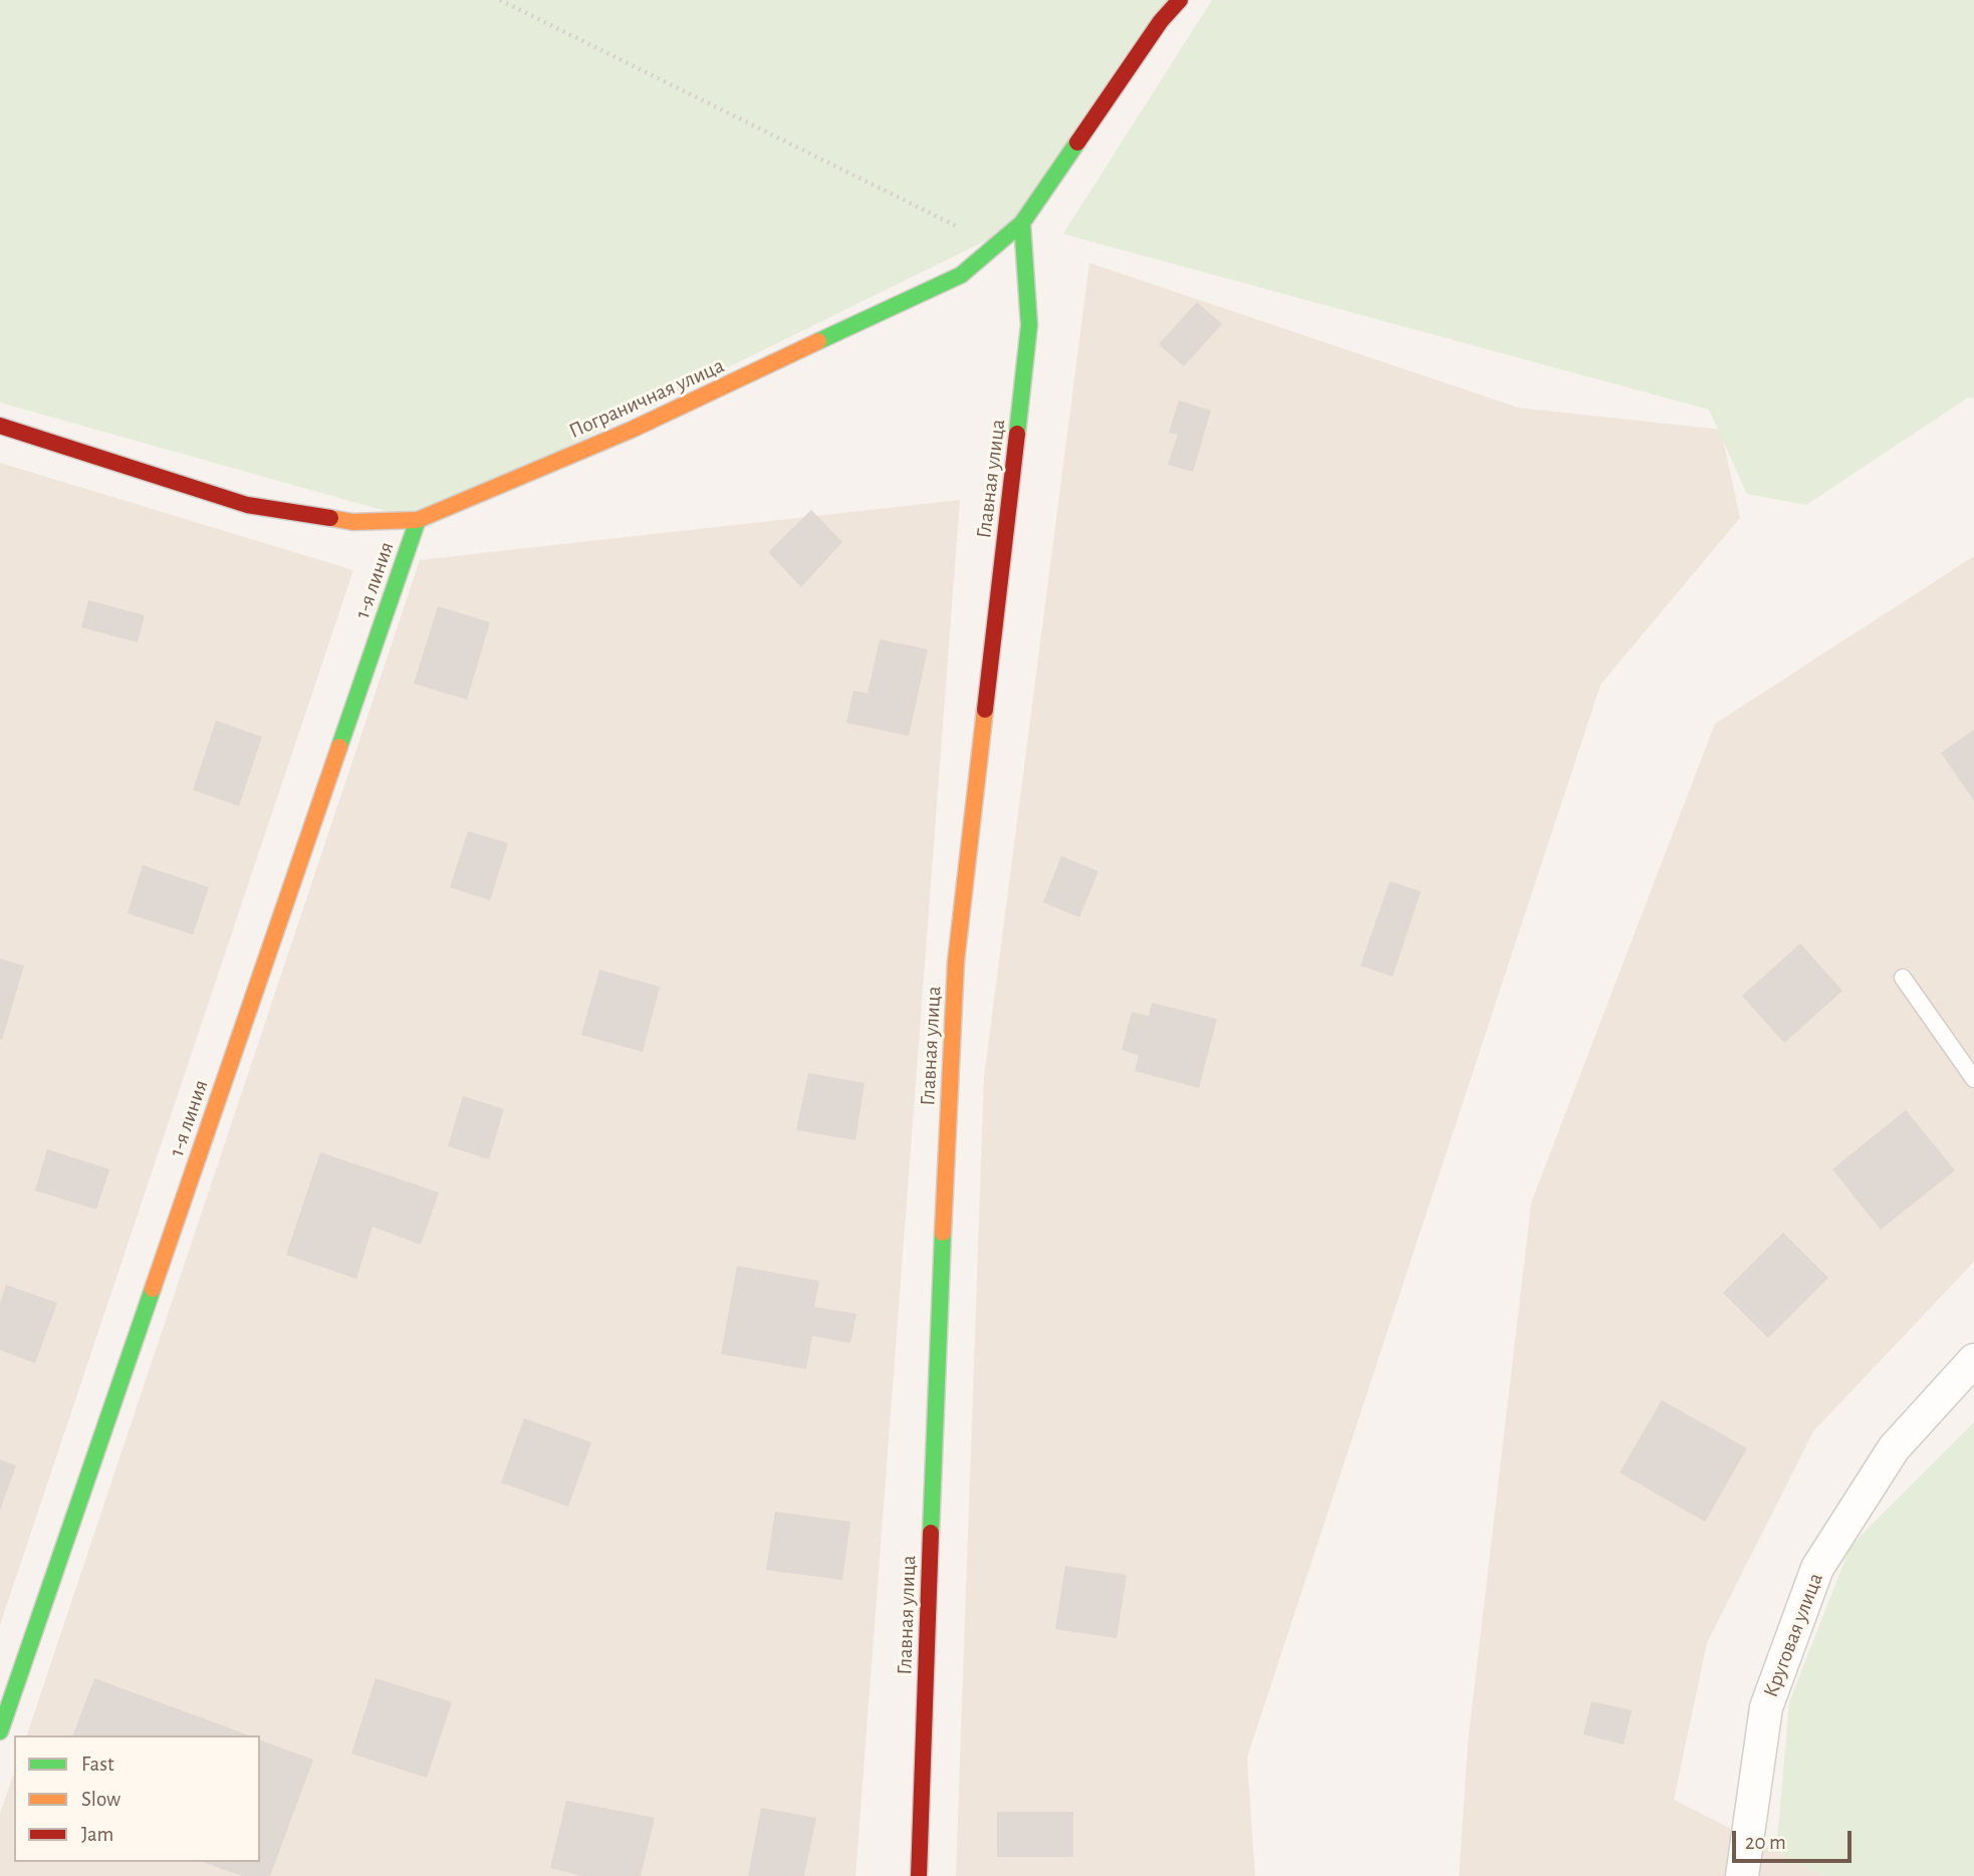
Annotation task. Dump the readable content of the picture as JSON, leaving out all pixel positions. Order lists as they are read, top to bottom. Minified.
{"streets":{"street":["Пограничная улица","Главная улица","1-я линия","Круговая улица"]},"crossings":[["Пограничная улица","Главная улица"],["Пограничная улица","1-я линия"]],"legend":["Fast","Slow","Jam"],"scale_bar":"20 m"}
